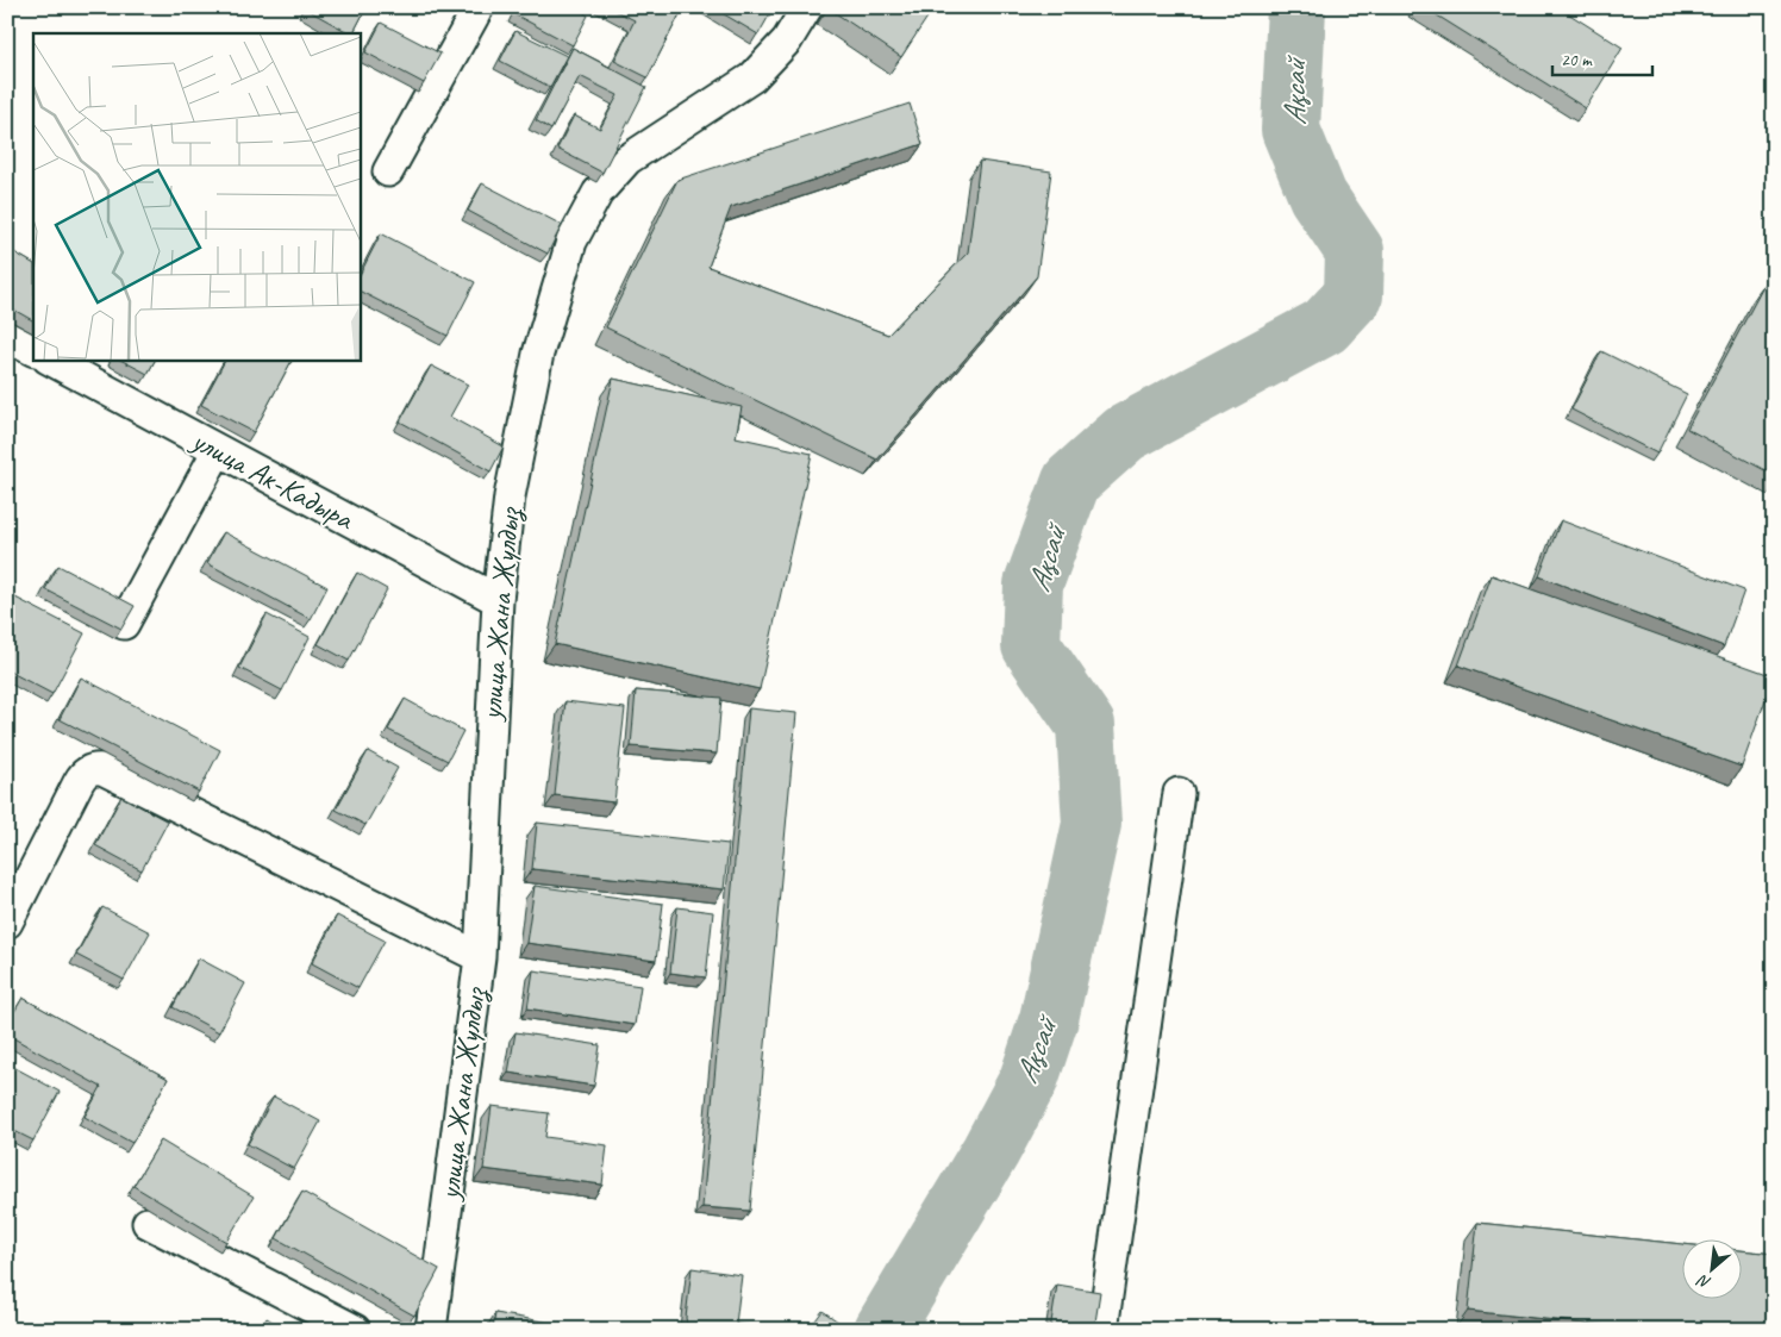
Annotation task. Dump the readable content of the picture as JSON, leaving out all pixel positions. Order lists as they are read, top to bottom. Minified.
{"streets":{"street":["улица Ак-Кадыра","улица Жана Жулдыз"]},"crossings":[["улица Ак-Кадыра","улица Жана Жулдыз"]],"water":["Ақсай"],"scale_bar":"20 m","north":"bottom left"}
